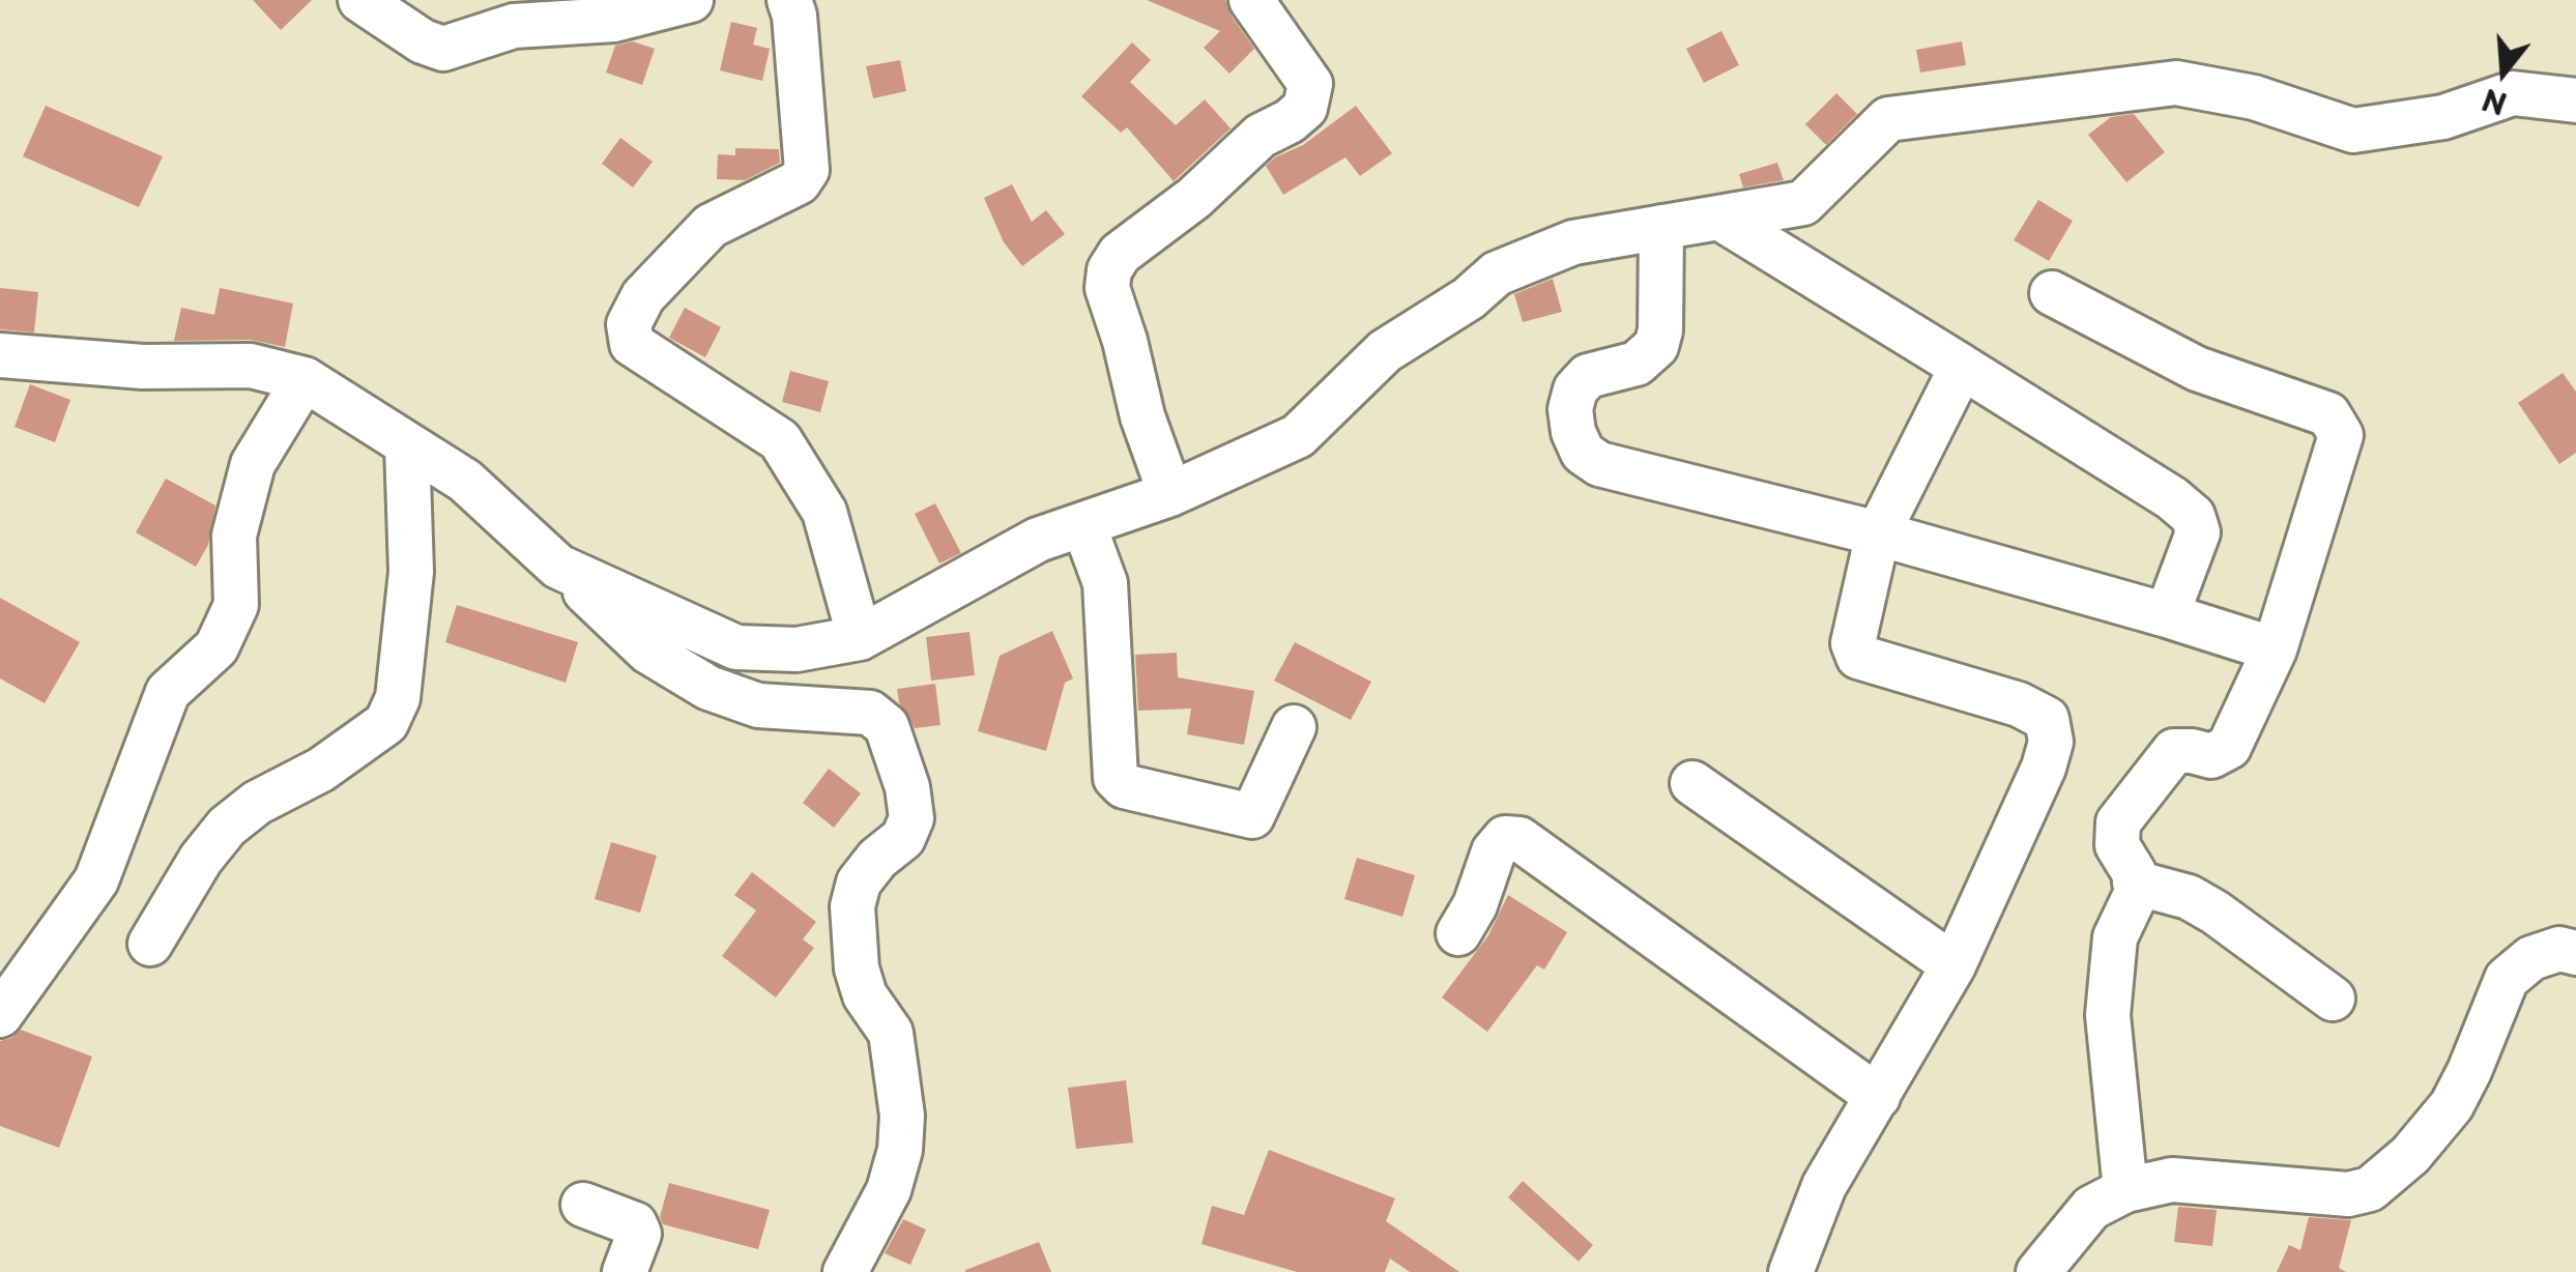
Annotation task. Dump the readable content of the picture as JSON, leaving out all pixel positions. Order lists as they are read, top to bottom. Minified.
{"north":"bottom"}
